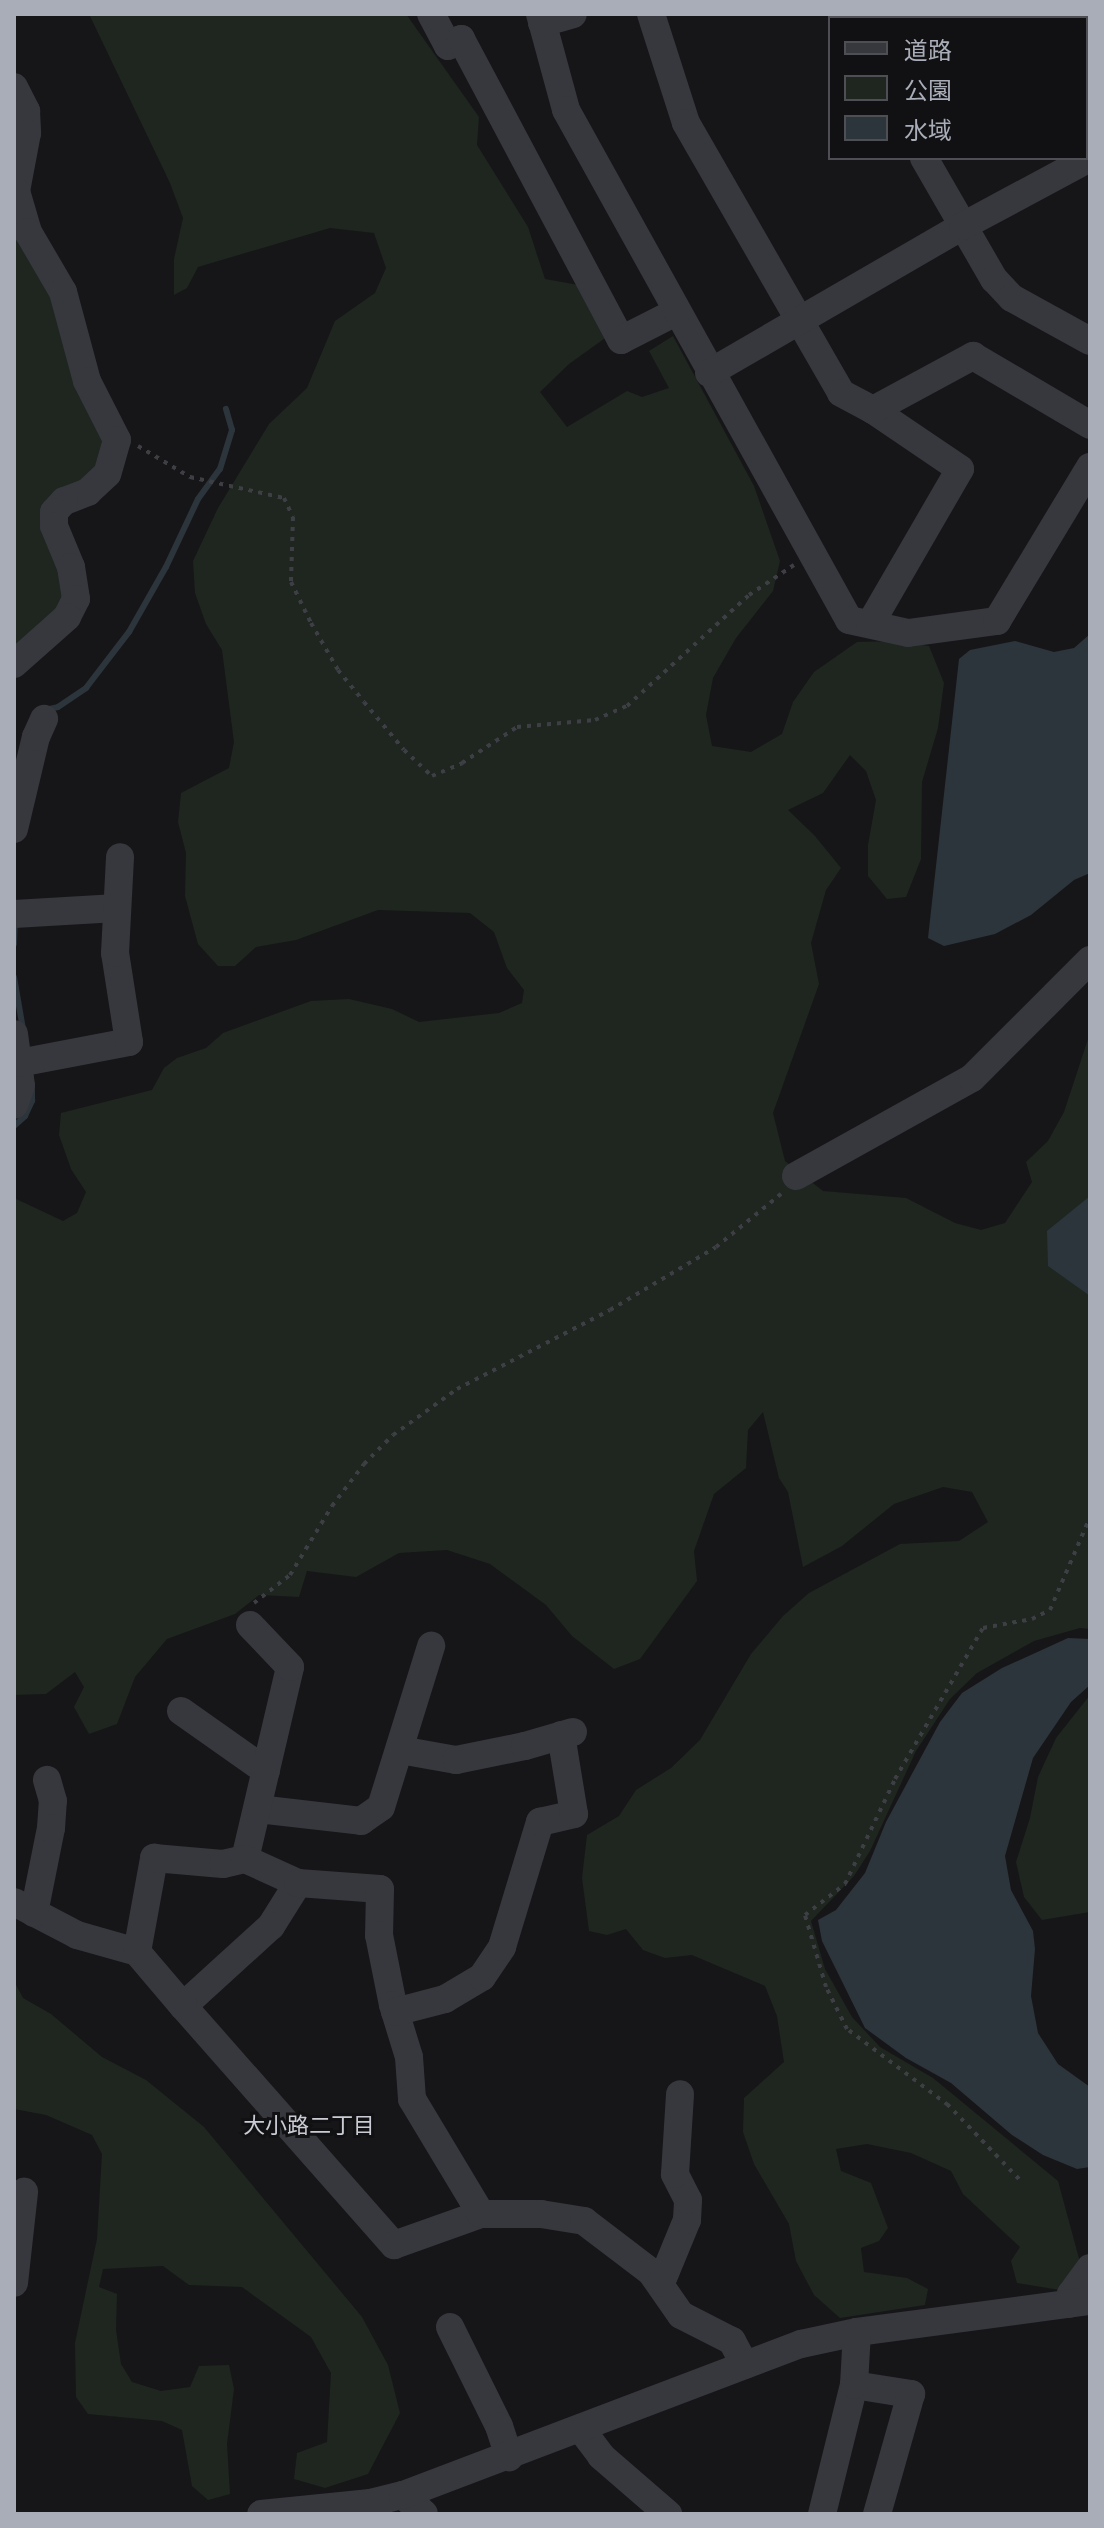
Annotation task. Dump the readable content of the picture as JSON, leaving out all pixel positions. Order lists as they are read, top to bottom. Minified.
{"districts":["大小路二丁目"],"legend":["道路","公園","水域"]}
